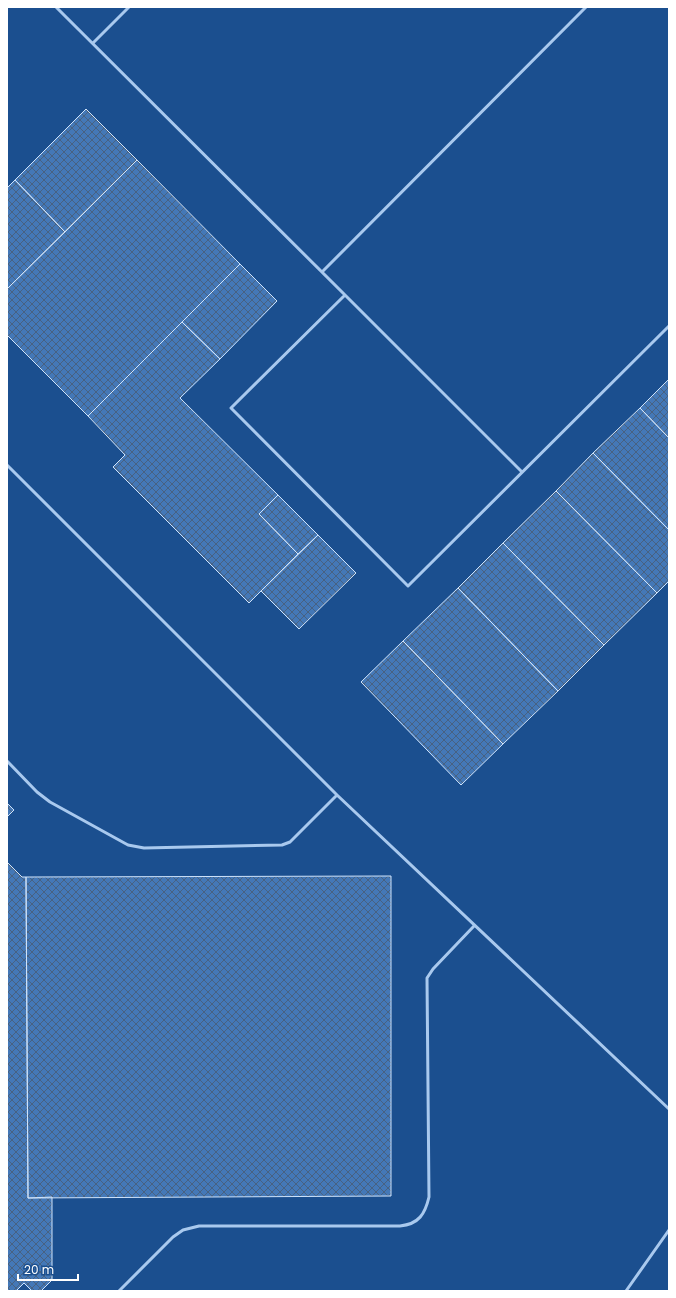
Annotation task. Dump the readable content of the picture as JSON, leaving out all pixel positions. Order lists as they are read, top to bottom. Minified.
{"scale_bar":"20 m"}
